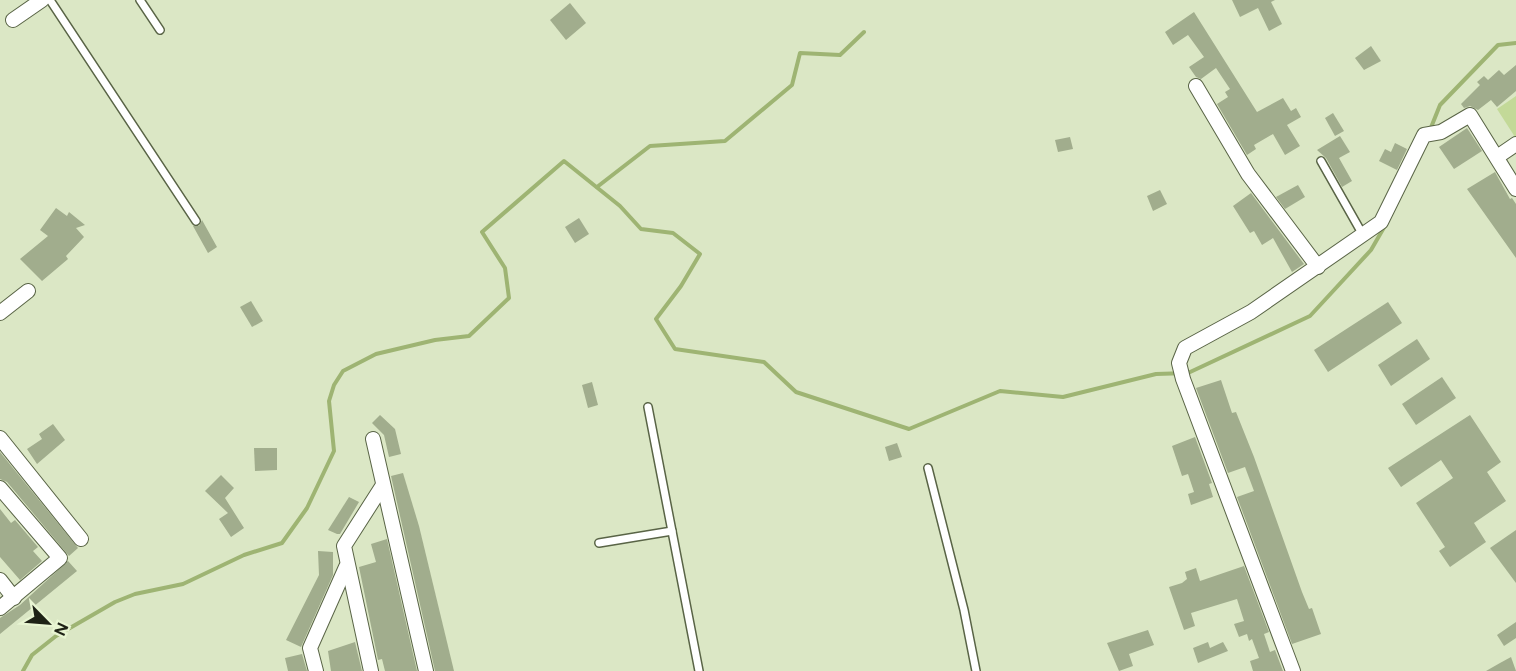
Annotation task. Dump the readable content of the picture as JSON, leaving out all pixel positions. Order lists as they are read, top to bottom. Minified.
{"north":"bottom right"}
